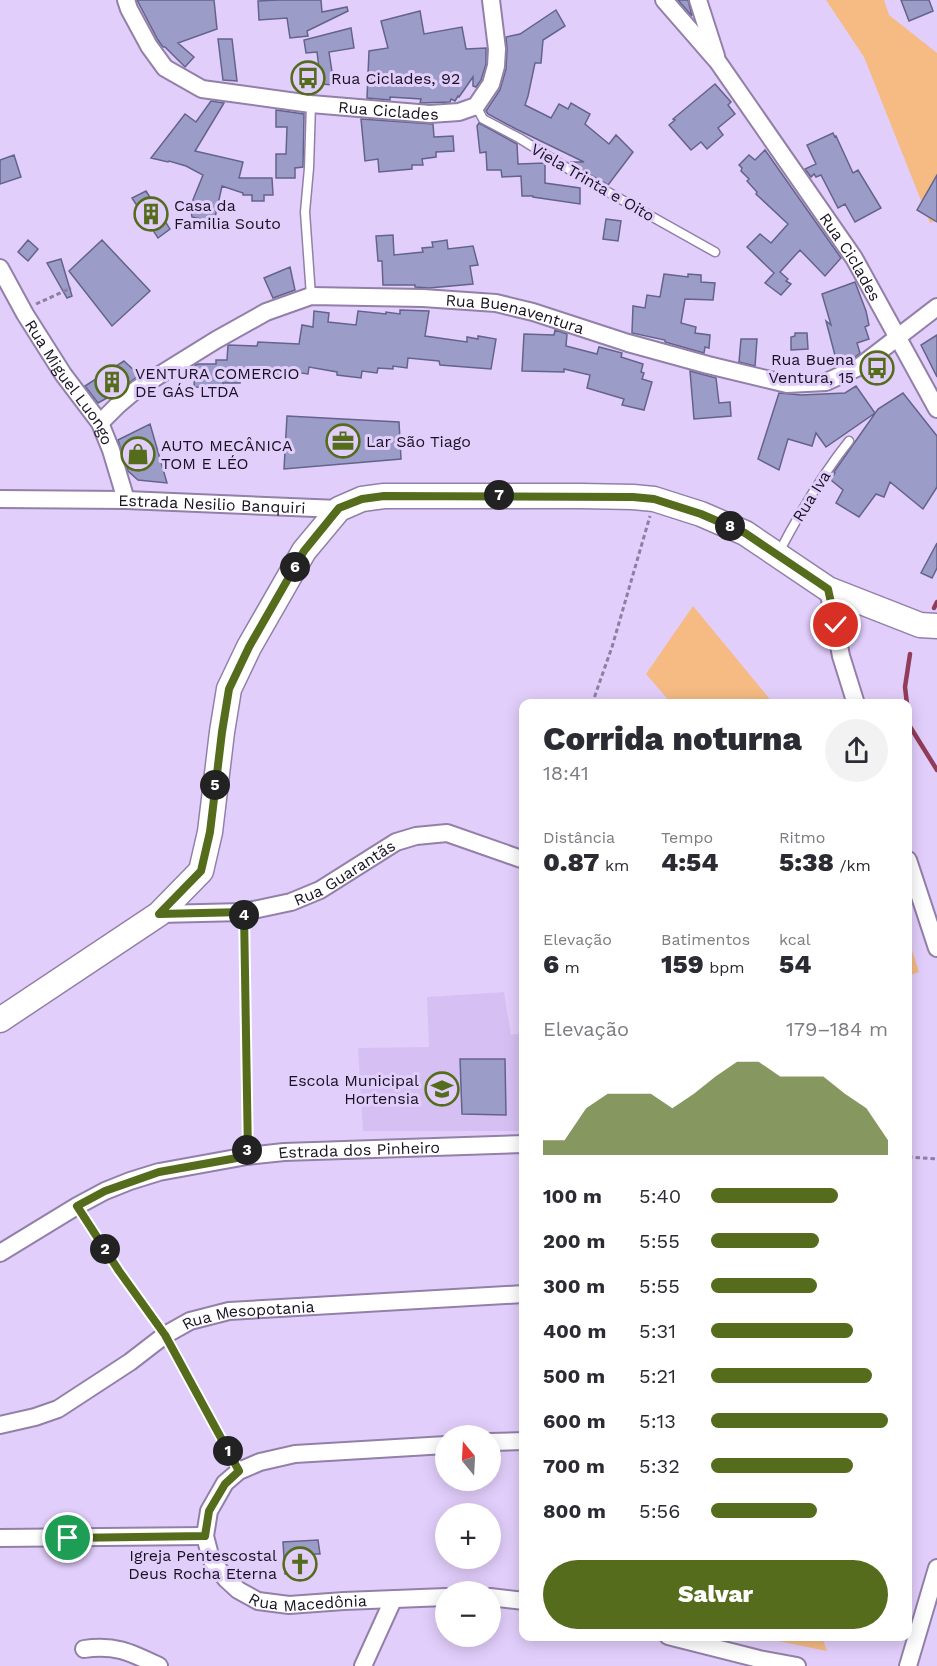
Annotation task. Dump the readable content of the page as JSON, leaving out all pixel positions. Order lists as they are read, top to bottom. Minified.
{"streets":{"street":["Rua Ciclades","Rua Buenaventura","Rua Miguel Luongo","Estrada Nesilio Banquiri","Rua Guarantãs","Estrada dos Pinheiro","Rua Mesopotania","Rua Macedônia"],"lane":["Viela Trinta e Oito","Rua Iva"]},"crossings":[["Rua Ciclades","Viela Trinta e Oito"],["Rua Ciclades","Rua Buenaventura"],["Rua Buenaventura","Rua Miguel Luongo"],["Rua Miguel Luongo","Estrada Nesilio Banquiri"],["Rua Iva","Estrada Nesilio Banquiri"]],"places":{"bus stop":["Rua Ciclades, 92","Rua Buena Ventura, 15"],"building":["Casa da Familia Souto","VENTURA COMERCIO DE GÁS LTDA"],"office":["Lar São Tiago"],"shop":["AUTO MECÂNICA TOM E LÉO"],"school or university":["Escola Municipal Hortensia"],"church":["Igreja Pentescostal Deus Rocha Eterna"]},"north":"top","page":{"pins":["7","8","6","5","4","3","2","1"],"heading":["Corrida noturna","18:41"],"stats":[["Distância","0.87 km"],["Tempo","4:54"],["Ritmo","5:38 /km"],["Elevação","6 m"],["Batimentos","159 bpm"],["kcal","54"]],"chart":["Elevação","179–184 m"],"list":[{"name":"100 m","note":"5:40"},{"name":"200 m","note":"5:55"},{"name":"300 m","note":"5:55"},{"name":"400 m","note":"5:31"},{"name":"500 m","note":"5:21"},{"name":"600 m","note":"5:13"},{"name":"700 m","note":"5:32"},{"name":"800 m","note":"5:56"}],"map_buttons":["+","−"],"buttons":"Salvar"}}
